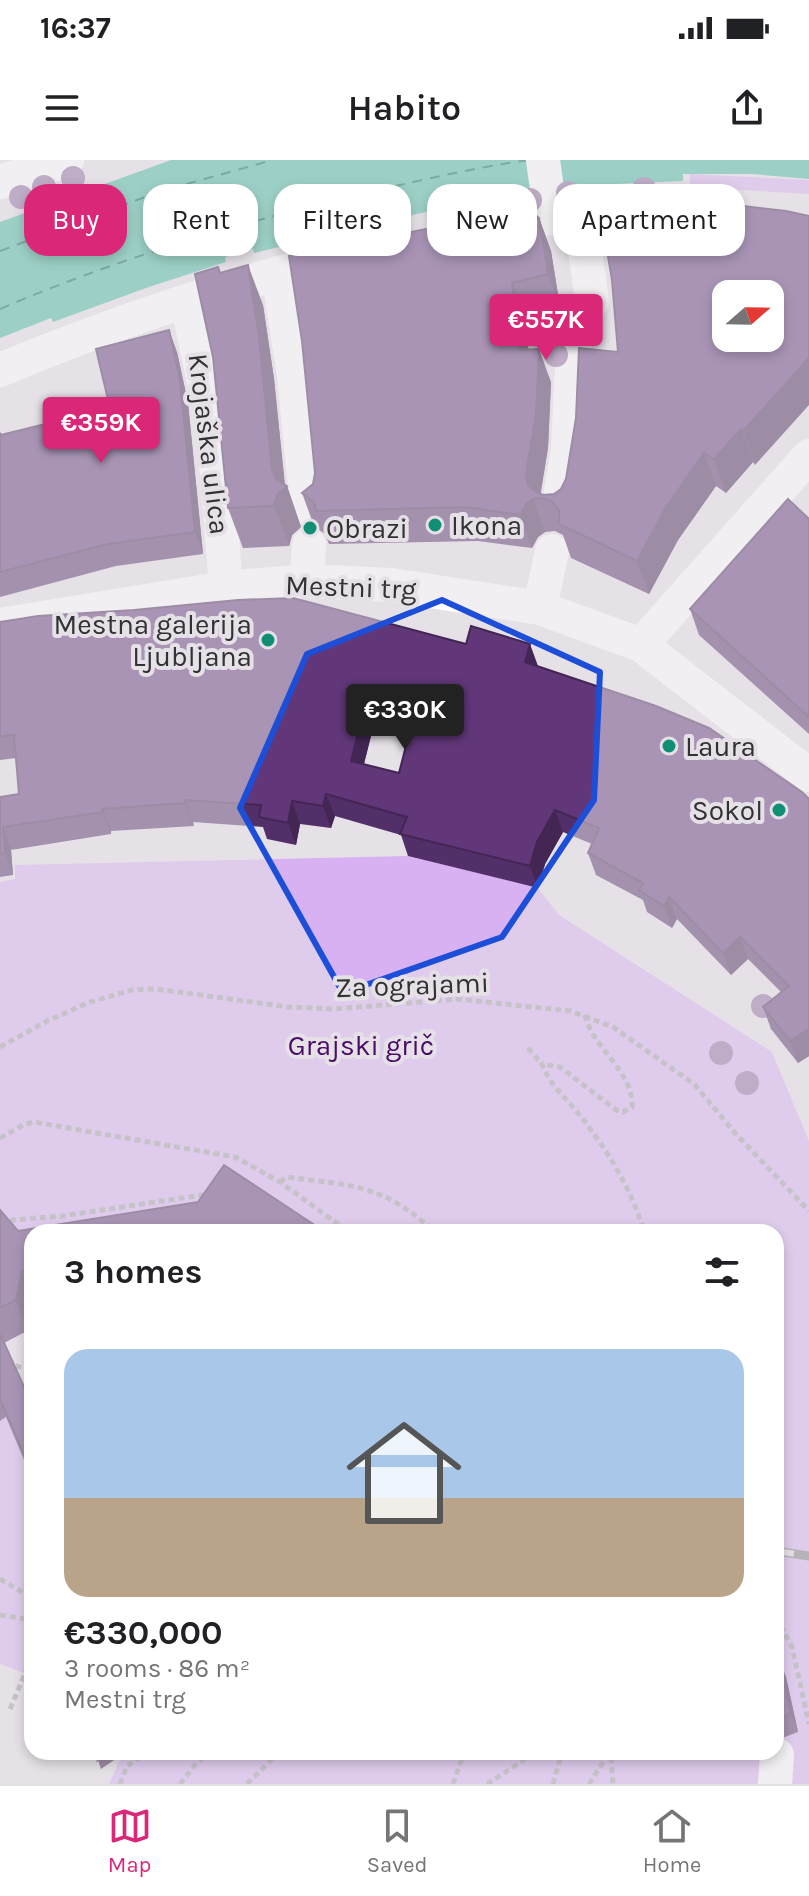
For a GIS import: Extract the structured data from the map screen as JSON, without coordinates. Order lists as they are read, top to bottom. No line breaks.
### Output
{"streets":{"street":["Krojaška ulica","Mestni trg"],"path":["Za ograjami"]},"crossings":[["Krojaška ulica","Mestni trg"]],"parks":["Grajski grič"],"places":["Ikona","Obrazi","Mestna galerija Ljubljana","Laura","Sokol"],"north":"right","page":{"status":"16:37","header":"Habito","chip":["Buy","Rent","Filters","New","Apartment"],"price":["€557K","€359K","€330K"],"heading":"3 homes","list":[{"name":"€330,000","note":"3 rooms · 86 m² · Mestni trg"}],"tabs":["Map","Saved","Home"]}}
